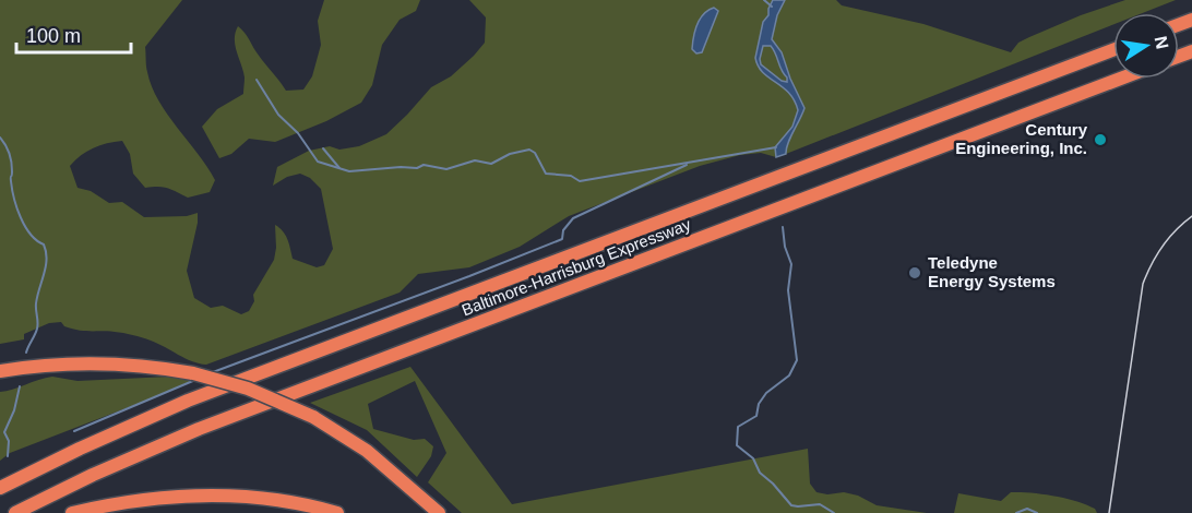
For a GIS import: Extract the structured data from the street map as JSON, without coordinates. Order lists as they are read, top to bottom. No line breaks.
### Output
{"streets":{"highway":["Baltimore-Harrisburg Expressway"]},"places":["Century Engineering, Inc.","Teledyne Energy Systems"],"scale_bar":"100 m","north":"right"}
